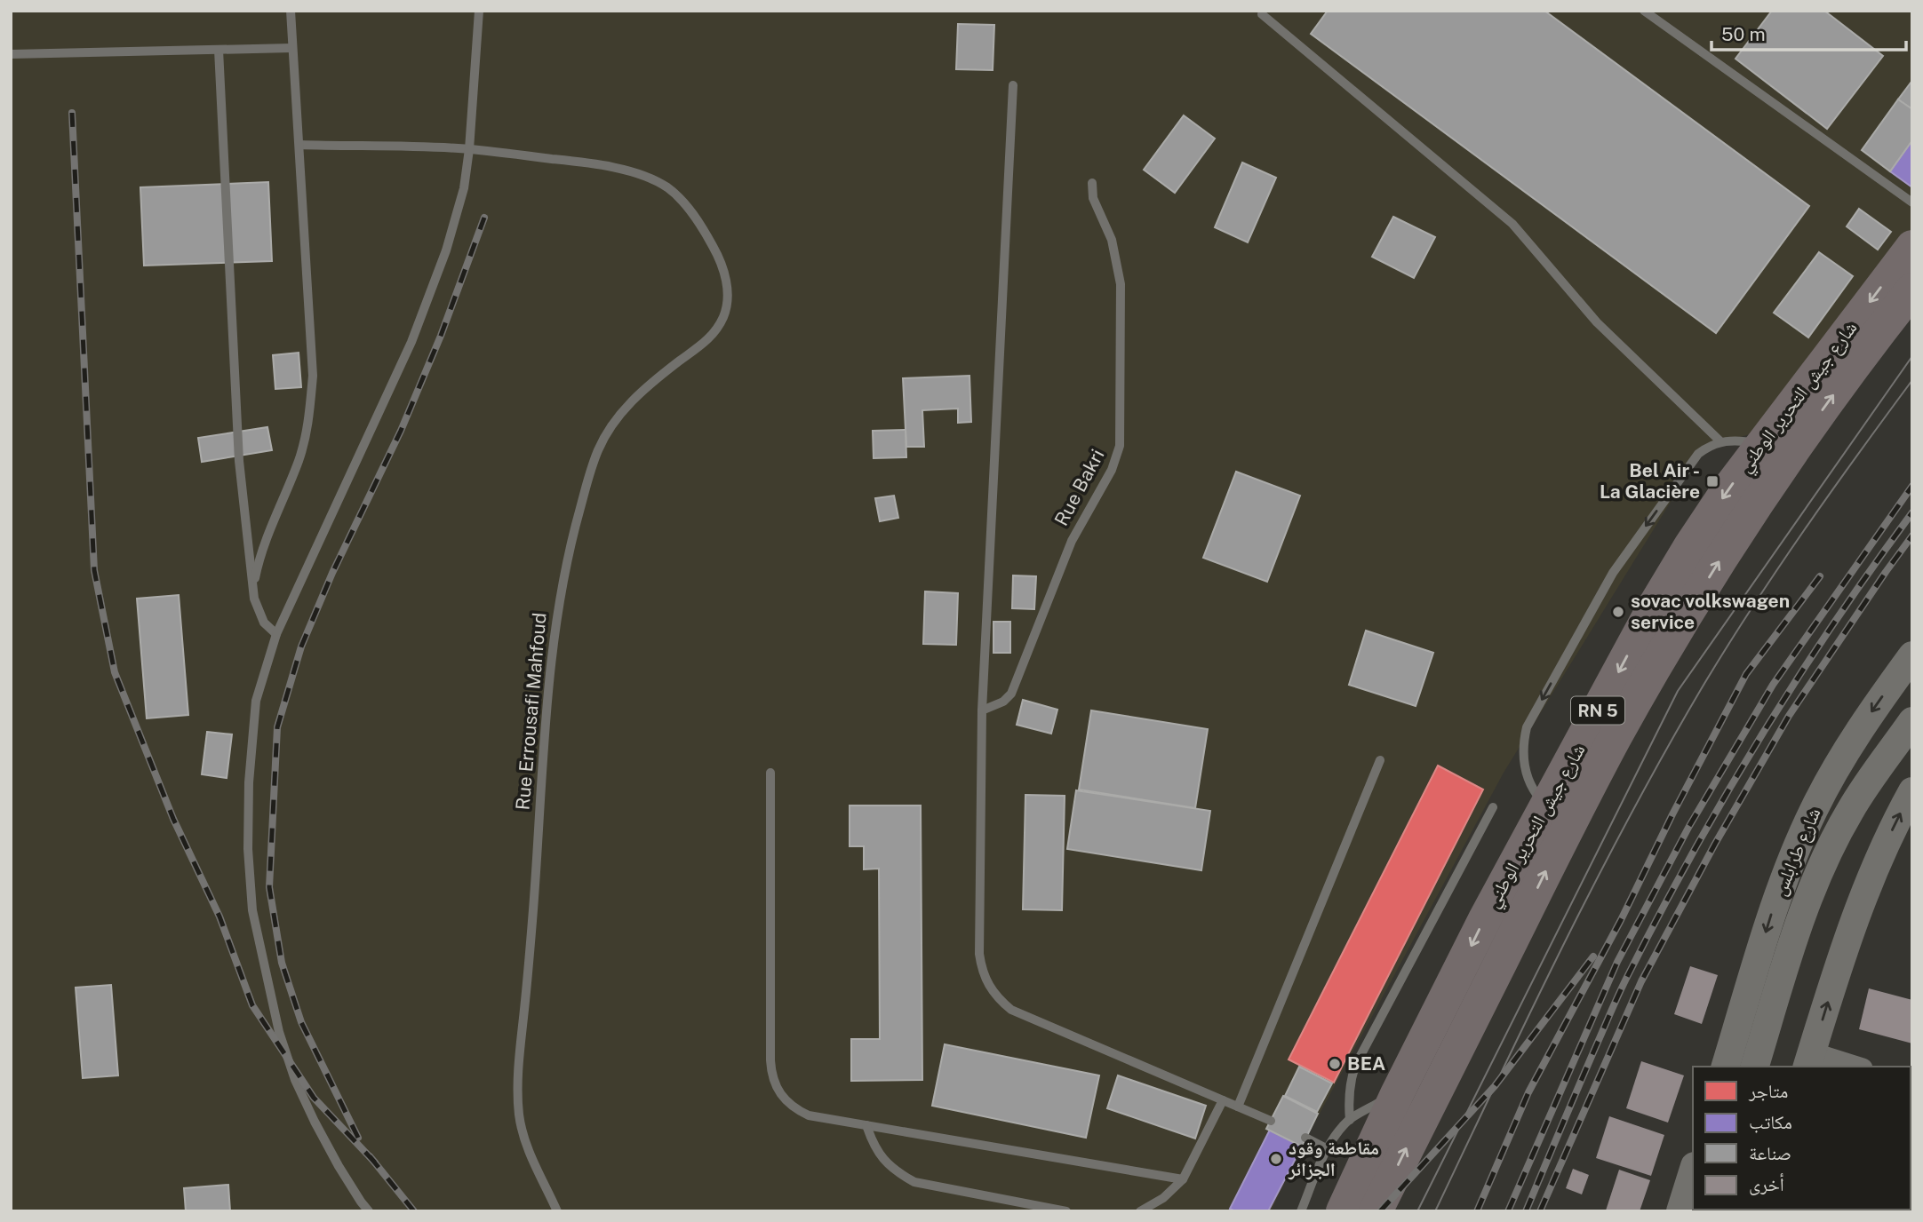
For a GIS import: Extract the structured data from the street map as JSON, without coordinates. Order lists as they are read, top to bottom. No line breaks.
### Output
{"streets":{"highway":["شارع جيش التحرير الوطني","RN 5"],"main road":["شارع طرابلس"],"lane":["Rue Bakri","Rue Errousafi Mahfoud"]},"places":{"transit":["Bel Air - La Glacière"],"other":["sovac volkswagen service","BEA","مقاطعة وقود الجزائر"]},"legend":["متاجر","مكاتب","صناعة","أخرى"],"scale_bar":"50 m"}
